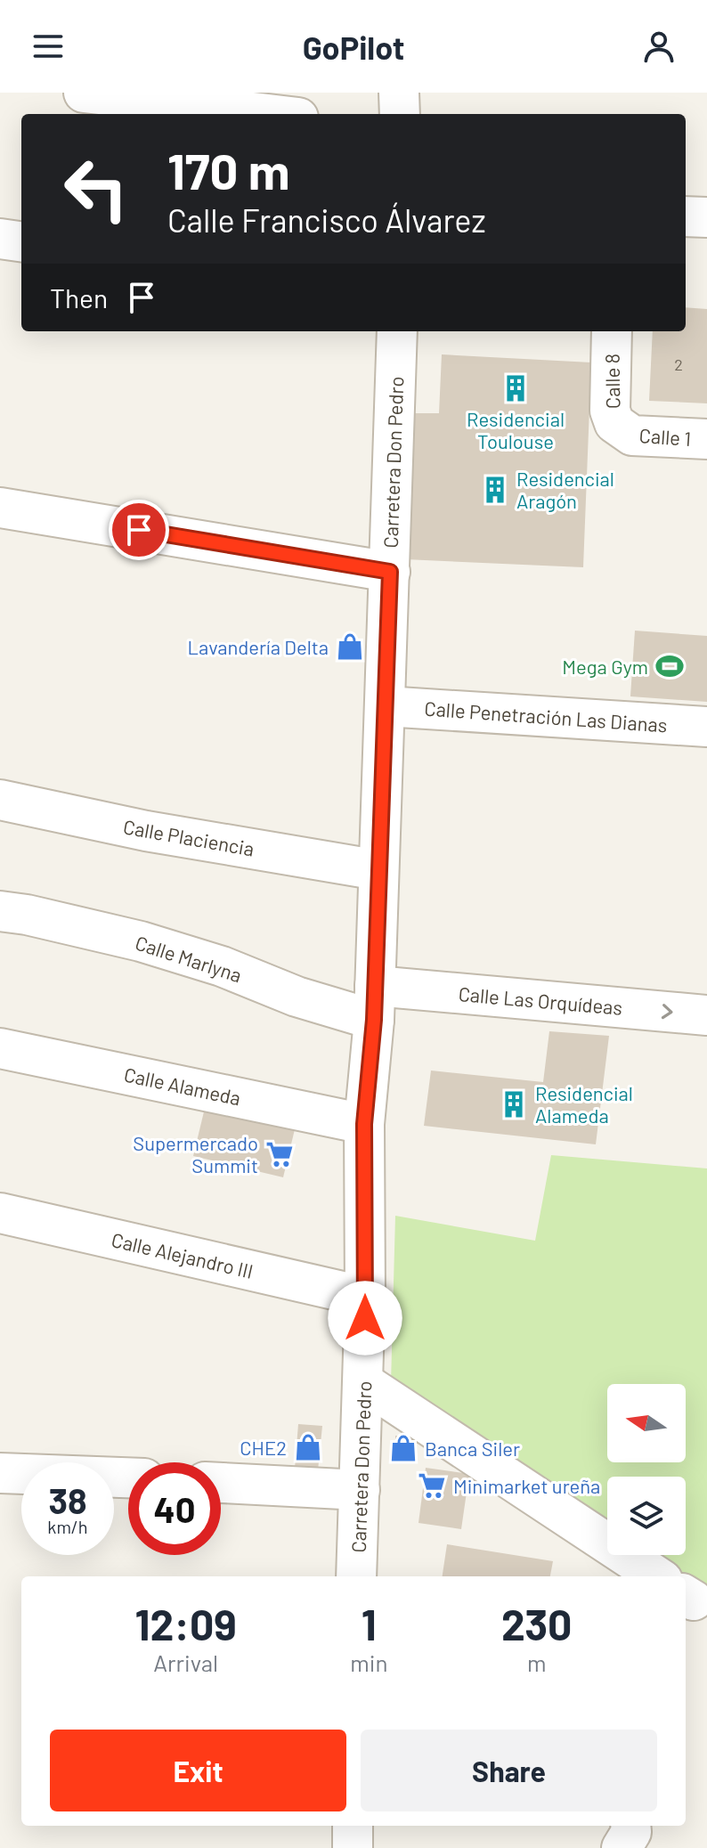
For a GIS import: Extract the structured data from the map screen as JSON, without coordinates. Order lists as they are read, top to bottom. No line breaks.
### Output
{"streets":{"street":["Calle 8","Calle 1","Carretera Don Pedro","Calle Penetración Las Dianas","Calle Placiencia","Calle Marlyna","Calle Las Orquídeas","Calle Alameda","Calle Alejandro III"]},"crossings":[["Calle 8","Calle 1"],["Carretera Don Pedro","Calle Penetración Las Dianas"],["Carretera Don Pedro","Calle Placiencia"],["Carretera Don Pedro","Calle Marlyna"],["Carretera Don Pedro","Calle Las Orquídeas"],["Carretera Don Pedro","Calle Alameda"],["Carretera Don Pedro","Calle Alejandro III"],["Calle Marlyna","Calle Las Orquídeas"]],"one_way":["Calle Las Orquídeas"],"places":{"building":["Residencial Toulouse","Residencial Aragón","Residencial Alameda"],"shop":["Lavandería Delta","CHE2","Banca Siler"],"sports":["Mega Gym"],"supermarket":["Supermercado Summit","Minimarket ureña"]},"house_numbers":["2"],"north":"left","page":{"header":"GoPilot","turn":["170 m","Calle Francisco Álvarez"],"then":"Then","speed":"38 km/h","limit":"40","eta":["12:09","Arrival","1","min","230","m"],"buttons":["Exit","Share"]}}
